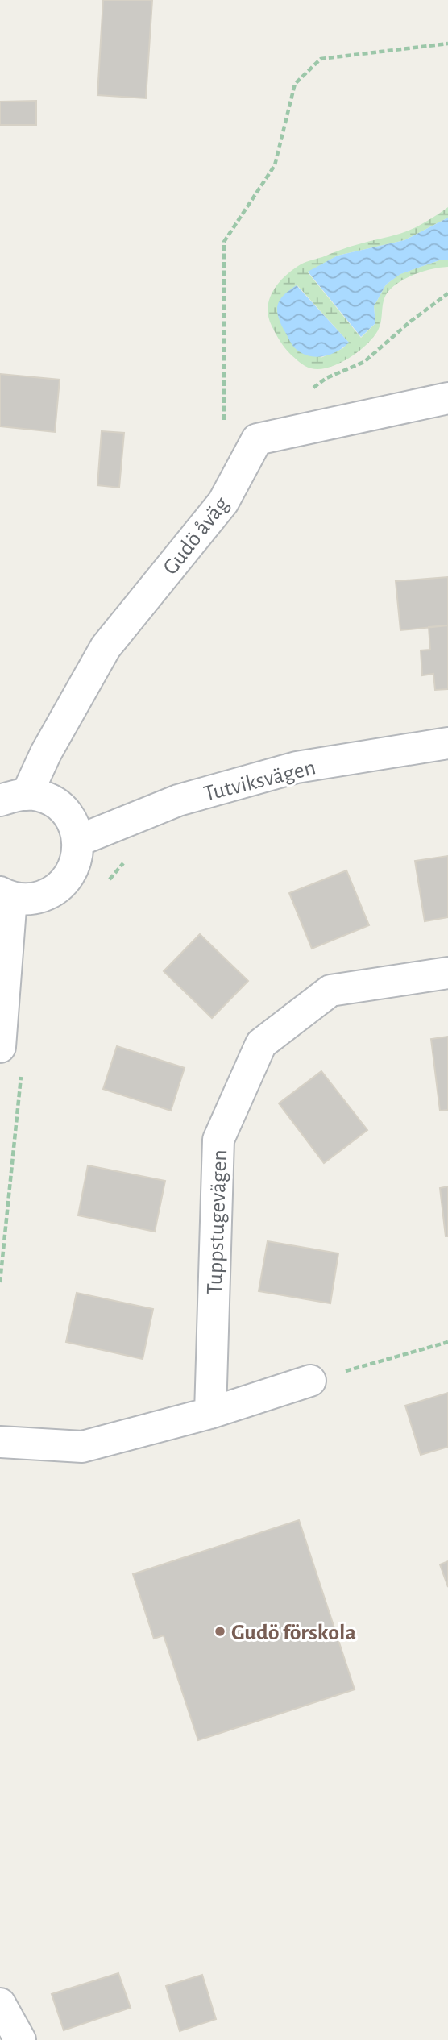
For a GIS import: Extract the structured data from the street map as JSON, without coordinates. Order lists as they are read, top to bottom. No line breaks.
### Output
{"streets":{"street":["Gudö åväg","Tutviksvägen","Tuppstugevägen"]},"places":["Gudö förskola"]}
